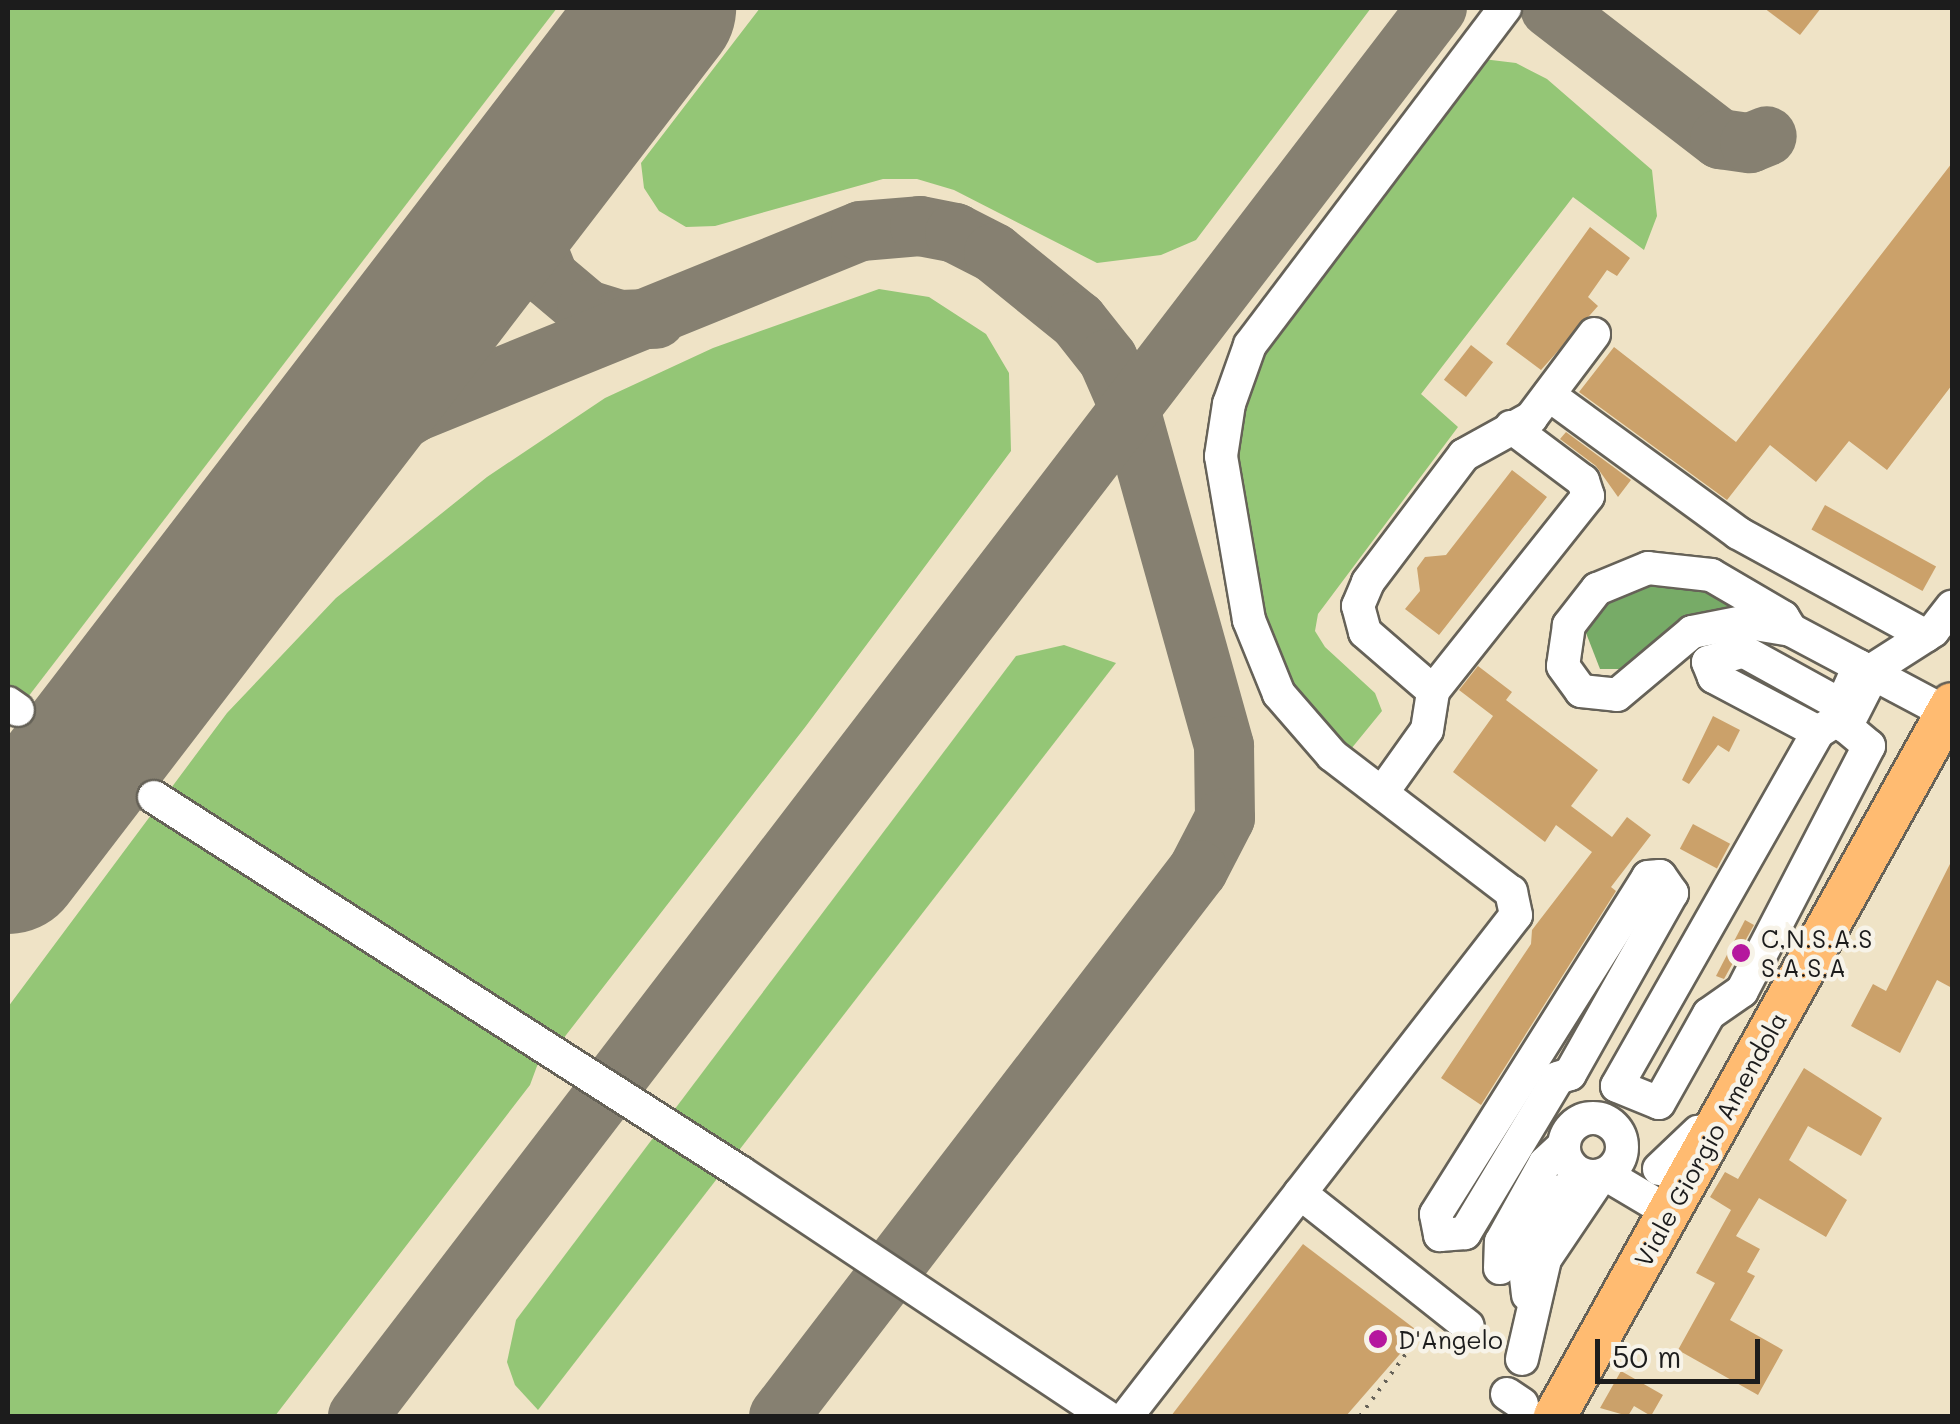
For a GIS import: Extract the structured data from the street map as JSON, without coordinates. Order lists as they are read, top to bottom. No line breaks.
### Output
{"streets":{"main road":["Viale Giorgio Amendola"]},"places":["C.N.S.A.S S.A.S.A","D'Angelo"],"scale_bar":"50 m"}
